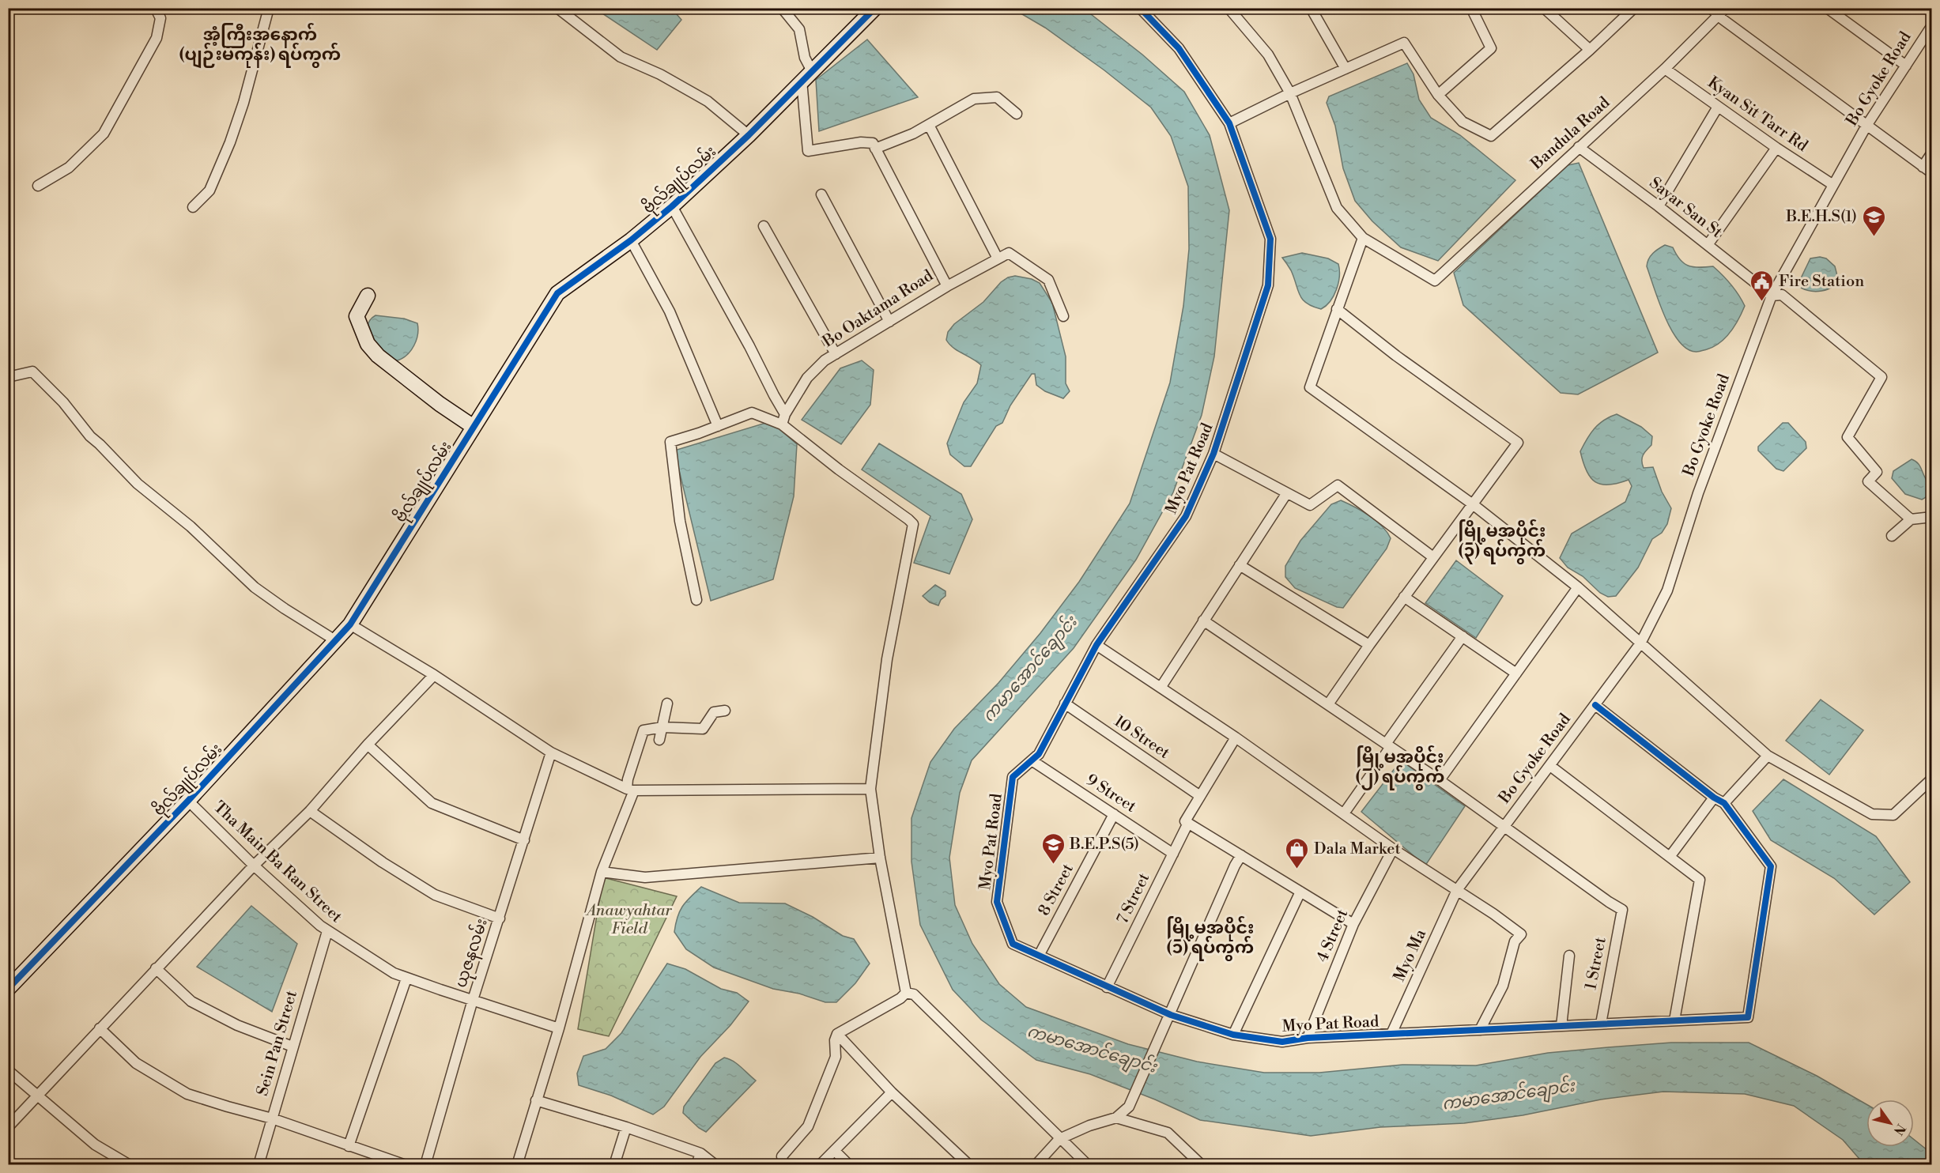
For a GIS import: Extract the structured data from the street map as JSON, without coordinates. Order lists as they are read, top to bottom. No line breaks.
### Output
{"streets":{"street":["Bo Gyoke Road","Kyan Sit Tarr Rd","Bandula Road","ဗိုလ်ချုပ်လမ်း","Sayar San St","Bo Oaktama Road","Myo Pat Road","10 Street","9 Street","Tha Main Ba Ran Street","8 Street","7 Street","4 Street","ယုဇနလမ်း","Myo Ma","1 Street","Sein Pan Street"]},"crossings":[["Bo Gyoke Road","Kyan Sit Tarr Rd"],["Bo Gyoke Road","Sayar San St"],["Bo Gyoke Road","Myo Ma"],["Bo Gyoke Road","1 Street"],["Kyan Sit Tarr Rd","Bandula Road"],["Bandula Road","Sayar San St"],["ဗိုလ်ချုပ်လမ်း","Tha Main Ba Ran Street"],["Myo Pat Road","10 Street"],["Myo Pat Road","9 Street"],["Myo Pat Road","8 Street"],["Myo Pat Road","7 Street"],["Myo Pat Road","4 Street"],["Myo Pat Road","Myo Ma"],["Myo Pat Road","1 Street"],["10 Street","7 Street"],["9 Street","8 Street"],["9 Street","7 Street"],["Tha Main Ba Ran Street","ယုဇနလမ်း"],["Tha Main Ba Ran Street","Sein Pan Street"]],"districts":["အံ့ကြီးအနောက် (ပျဉ်းမကုန်း) ရပ်ကွက်","မြို့မအပိုင်း (၃) ရပ်ကွက်","မြို့မအပိုင်း (၂) ရပ်ကွက်","မြို့မအပိုင်း (၁) ရပ်ကွက်"],"water":["ကမာအောင်ချောင်း"],"parks":["Anawyahtar Field"],"places":{"school or university":["B.E.H.S(1)","B.E.P.S(5)"],"public building":["Fire Station"],"shop":["Dala Market"]},"north":"bottom right"}
